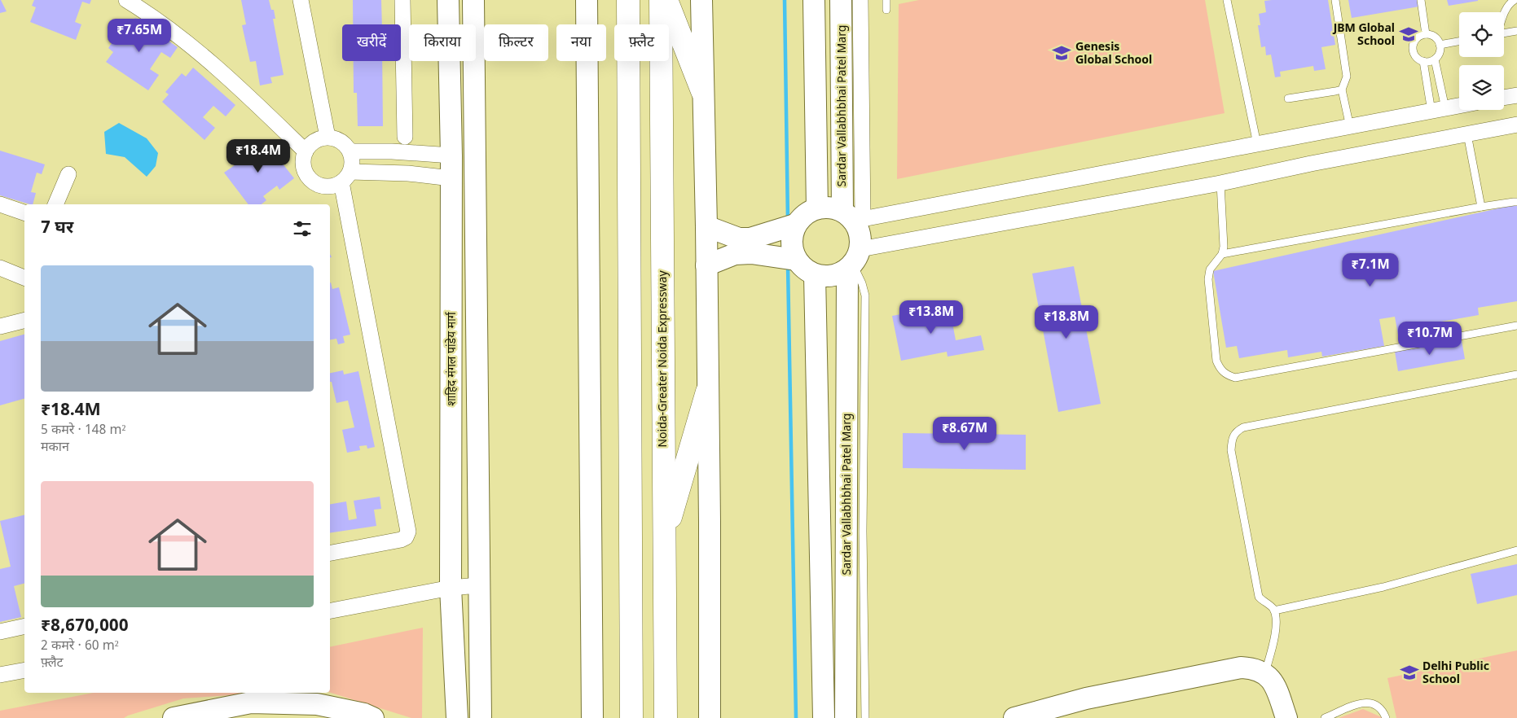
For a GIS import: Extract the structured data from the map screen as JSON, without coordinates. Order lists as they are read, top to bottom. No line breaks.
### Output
{"streets":{"highway":["Noida-Greater Noida Expressway"],"street":["Sardar Vallabhbhai Patel Marg","शाहिद मंगल पांडेय मार्ग"]},"places":{"school or university":["JBM Global School","Genesis Global School","Delhi Public School"]},"page":{"price":["₹7.65M","₹18.4M","₹7.1M","₹13.8M","₹18.8M","₹10.7M","₹8.67M"],"chip":["खरीदें","किराया","फ़िल्टर","नया","फ़्लैट"],"heading":"7 घर","list":[{"name":"₹18.4M","note":"5 कमरे · 148 m² · मकान"},{"name":"₹8,670,000","note":"2 कमरे · 60 m² · फ़्लैट"}]}}
